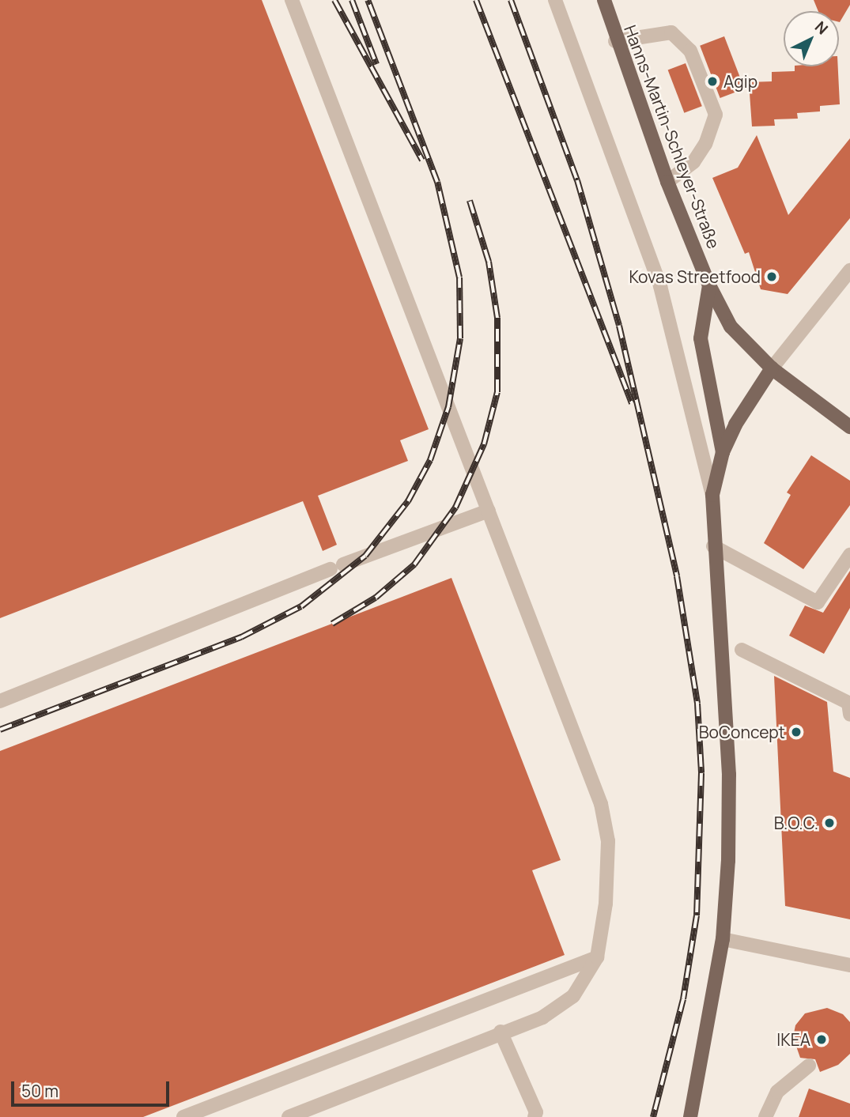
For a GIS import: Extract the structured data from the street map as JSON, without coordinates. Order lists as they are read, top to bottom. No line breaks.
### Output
{"streets":{"main road":["Hanns-Martin-Schleyer-Straße"]},"places":["Agip","Kovas Streetfood","BoConcept","B.O.C.","IKEA"],"scale_bar":"50 m","north":"top right"}
